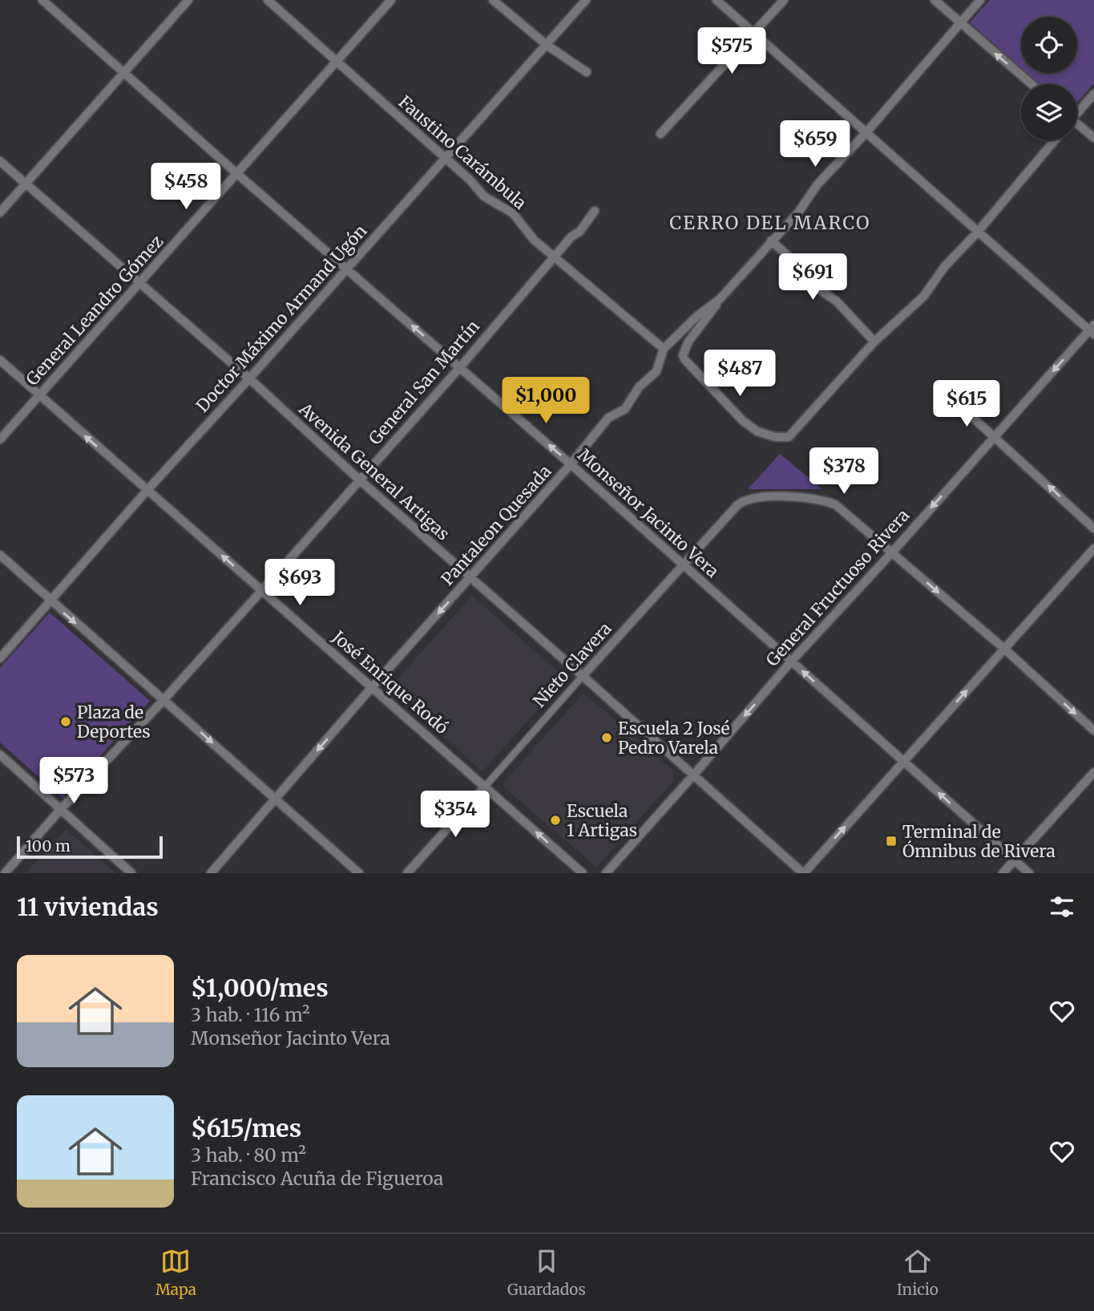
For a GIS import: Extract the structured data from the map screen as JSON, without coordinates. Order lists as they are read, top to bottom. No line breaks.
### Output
{"streets":{"street":["Faustino Carámbula","General Leandro Gómez","Doctor Máximo Armand Ugón","General San Martín","Avenida General Artigas","Monseñor Jacinto Vera","Pantaleon Quesada","General Fructuoso Rivera","Nieto Clavera","José Enrique Rodó"]},"crossings":[["Faustino Carámbula","General Leandro Gómez"],["Faustino Carámbula","Doctor Máximo Armand Ugón"],["Faustino Carámbula","General San Martín"],["Faustino Carámbula","Pantaleon Quesada"],["General Leandro Gómez","Avenida General Artigas"],["General Leandro Gómez","Monseñor Jacinto Vera"],["General Leandro Gómez","José Enrique Rodó"],["Doctor Máximo Armand Ugón","Avenida General Artigas"],["Doctor Máximo Armand Ugón","Monseñor Jacinto Vera"],["Doctor Máximo Armand Ugón","José Enrique Rodó"],["General San Martín","Avenida General Artigas"],["General San Martín","Monseñor Jacinto Vera"],["General San Martín","José Enrique Rodó"],["Avenida General Artigas","Pantaleon Quesada"],["Avenida General Artigas","General Fructuoso Rivera"],["Avenida General Artigas","Nieto Clavera"],["Monseñor Jacinto Vera","Pantaleon Quesada"],["Monseñor Jacinto Vera","General Fructuoso Rivera"],["Monseñor Jacinto Vera","Nieto Clavera"],["Pantaleon Quesada","José Enrique Rodó"],["General Fructuoso Rivera","Nieto Clavera"],["Nieto Clavera","José Enrique Rodó"]],"one_way":["Monseñor Jacinto Vera","General Fructuoso Rivera","José Enrique Rodó"],"districts":["CERRO DEL MARCO"],"places":{"other":["Plaza de Deportes","Escuela 2 José Pedro Varela","Escuela 1 Artigas"],"transit":["Terminal de Ómnibus de Rivera"]},"scale_bar":"100 m","page":{"price":["$575","$659","$458","$691","$487","$1,000","$615","$378","$693","$573","$354"],"scale":"100 m","heading":"11 viviendas","list":[{"name":"$1,000/mes","note":"3 hab. · 116 m² · Monseñor Jacinto Vera"},{"name":"$615/mes","note":"3 hab. · 80 m² · Francisco Acuña de Figueroa"}],"tabs":["Mapa","Guardados","Inicio"]}}
